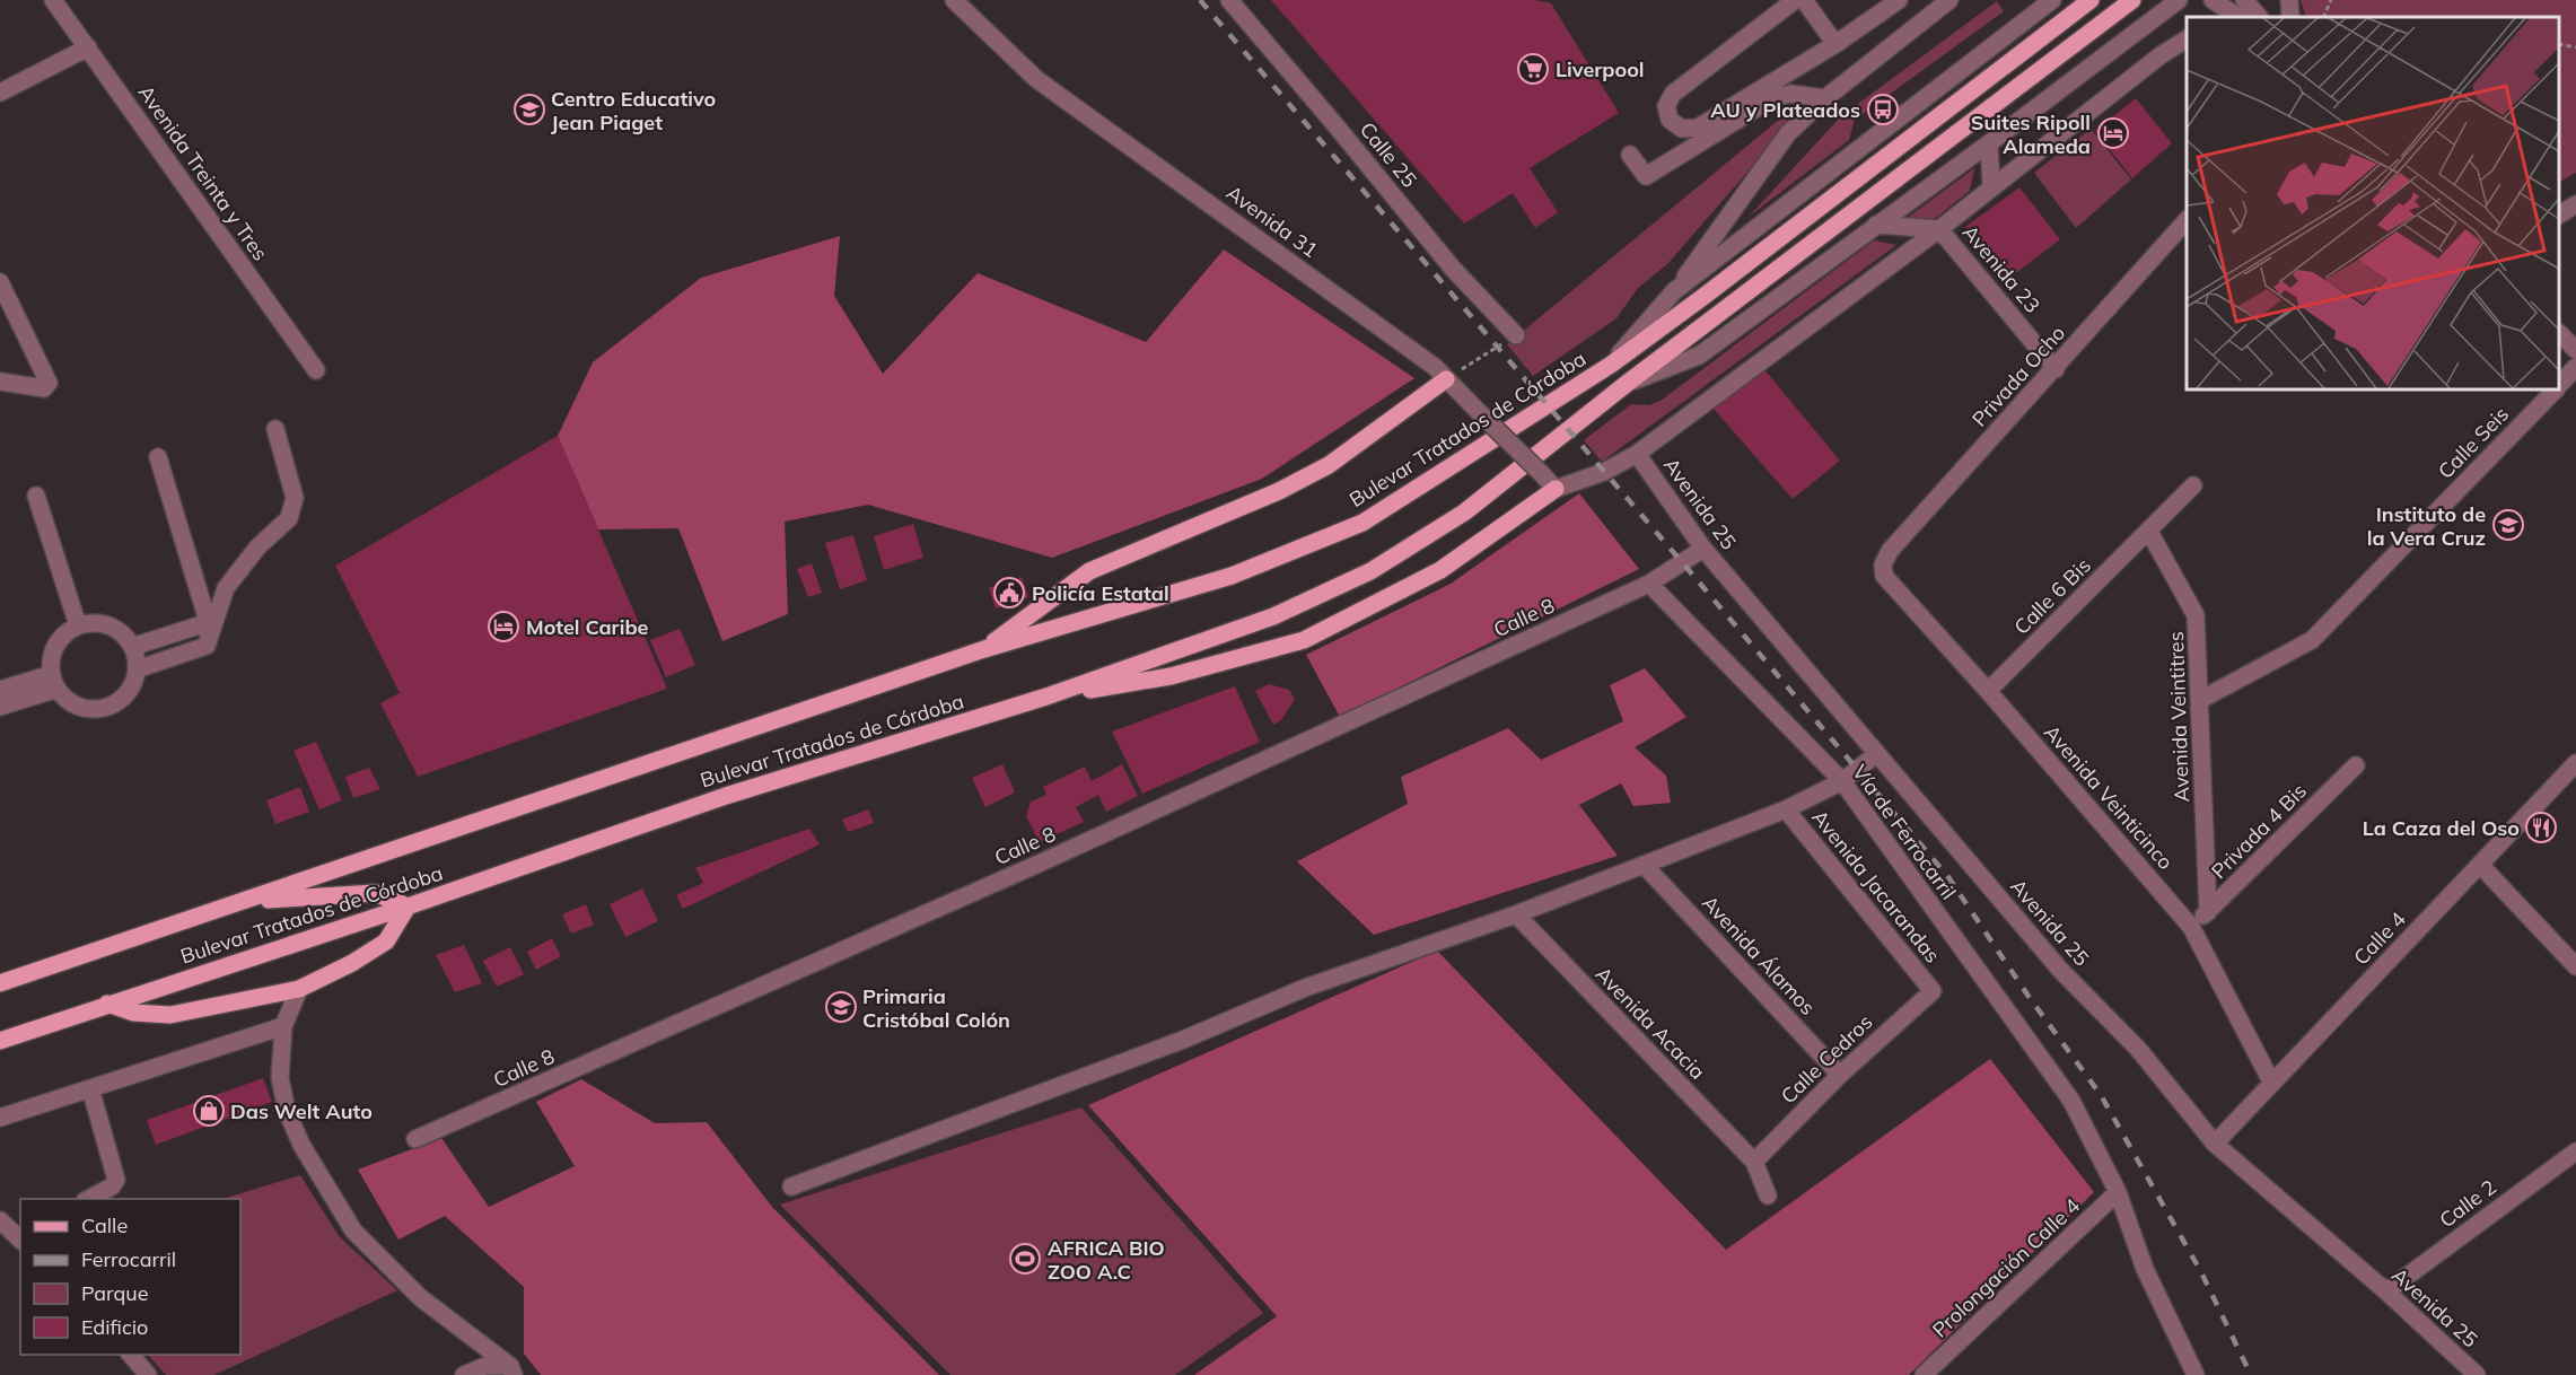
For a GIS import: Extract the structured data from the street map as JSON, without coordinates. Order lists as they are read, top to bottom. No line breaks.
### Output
{"streets":{"main road":["Bulevar Tratados de Córdoba"],"street":["Calle 25","Avenida Treinta y Tres","Avenida 31","Avenida 23","Privada Ocho","Calle Seis","Avenida 25","Calle 6 Bis","Calle 8","Avenida Veintitres","Avenida Veinticinco","Privada 4 Bis","Vía de Ferrocarril","Avenida Jacarandas","Calle 4","Avenida Álamos","Avenida Acacia","Calle Cedros","Calle 2","Prolongación Calle 4"]},"crossings":[["Avenida 23","Privada Ocho"],["Privada Ocho","Avenida Veinticinco"],["Calle Seis","Avenida Veintitres"],["Avenida 25","Calle 4"],["Avenida 25","Calle 2"],["Calle 6 Bis","Avenida Veintitres"],["Calle 6 Bis","Avenida Veinticinco"],["Calle 8","Vía de Ferrocarril"],["Avenida Veintitres","Privada 4 Bis"],["Avenida Veinticinco","Privada 4 Bis"],["Avenida Veinticinco","Calle 4"],["Vía de Ferrocarril","Prolongación Calle 4"],["Avenida Jacarandas","Calle Cedros"],["Avenida Álamos","Calle Cedros"],["Avenida Acacia","Calle Cedros"]],"places":{"supermarket":["Liverpool"],"school or university":["Centro Educativo Jean Piaget","Instituto de la Vera Cruz","Primaria Cristóbal Colón"],"bus stop":["AU y Plateados"],"hotel":["Suites Ripoll Alameda","Motel Caribe"],"public building":["Policía Estatal"],"restaurant":["La Caza del Oso"],"shop":["Das Welt Auto"],"sports":["AFRICA BIO ZOO A.C"]},"legend":["Calle","Ferrocarril","Parque","Edificio"]}
